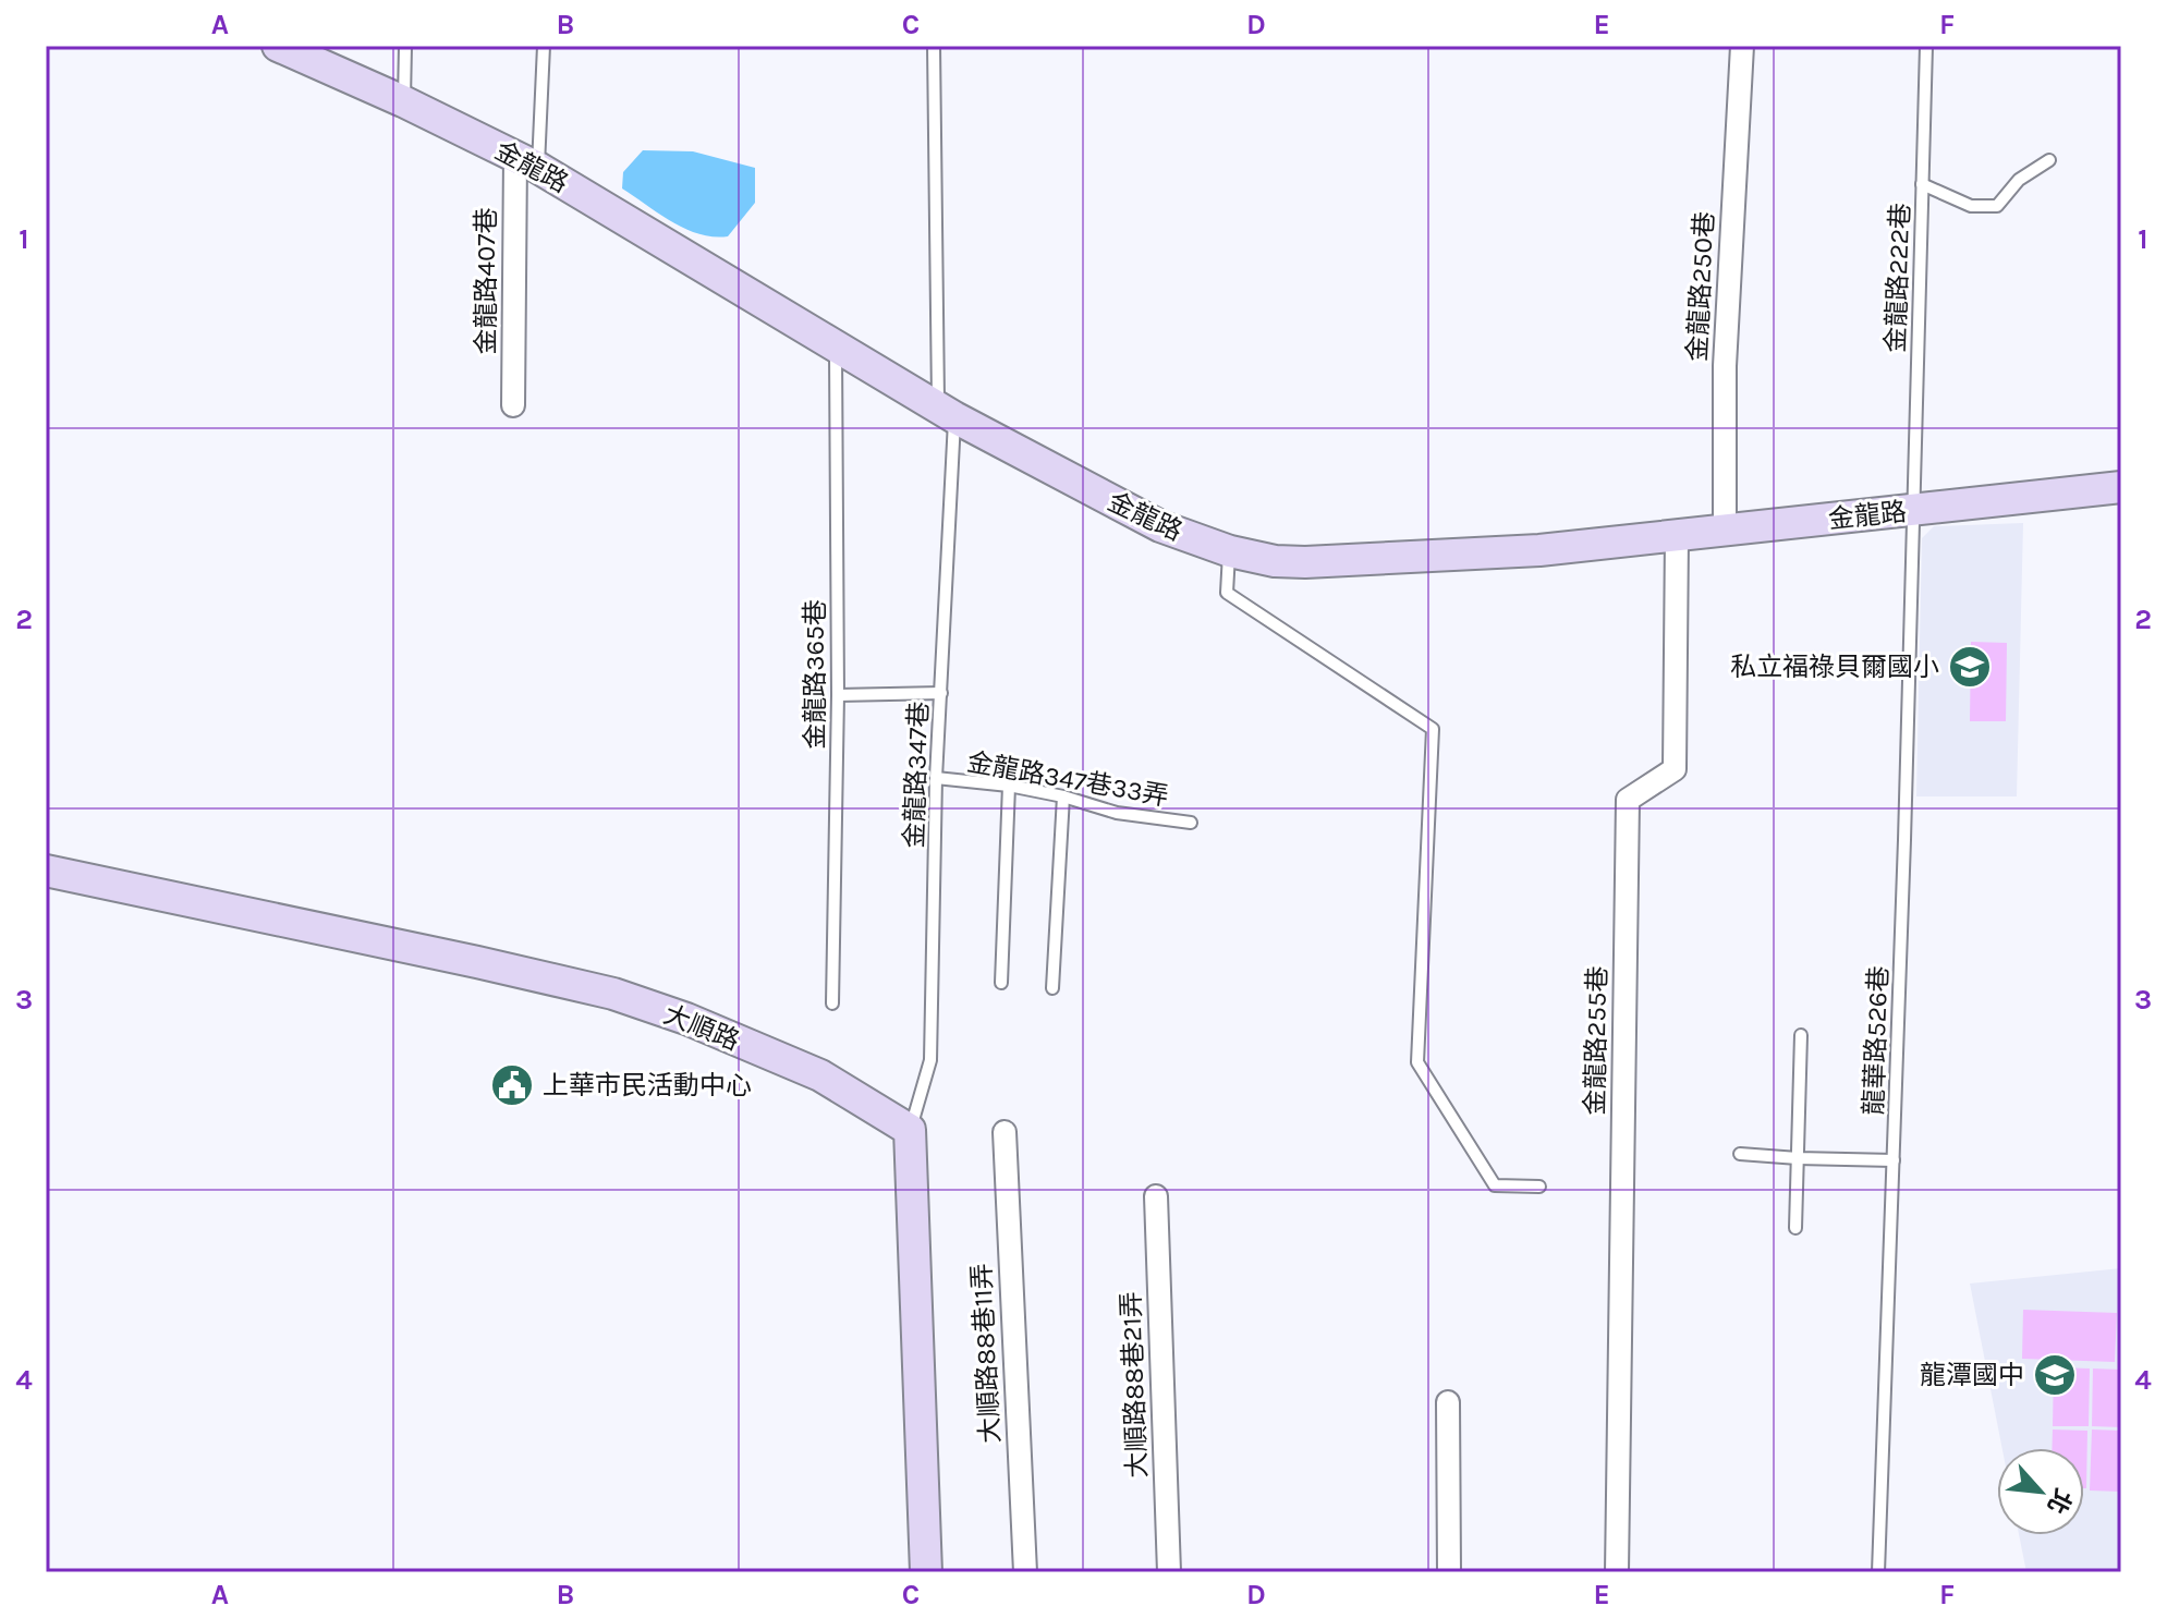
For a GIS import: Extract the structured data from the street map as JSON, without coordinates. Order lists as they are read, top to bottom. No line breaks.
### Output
{"streets":{"street":["金龍路","金龍路407巷","金龍路250巷","大順路","金龍路255巷","大順路88巷11弄","大順路88巷21弄"],"lane":["金龍路222巷","金龍路365巷","金龍路347巷","金龍路347巷33弄","龍華路526巷"]},"crossings":[["金龍路","金龍路222巷"],["金龍路","金龍路407巷"],["金龍路","金龍路250巷"],["金龍路","金龍路365巷"],["金龍路","金龍路347巷"],["金龍路","金龍路255巷"],["金龍路","龍華路526巷"],["金龍路222巷","龍華路526巷"],["金龍路347巷","金龍路347巷33弄"],["金龍路347巷","大順路"]],"places":{"school or university":["私立福祿貝爾國小","龍潭國中"],"public building":["上華市民活動中心"]},"north":"bottom right","grid":{"columns":["A","B","C","D","E","F"],"rows":["1","2","3","4"]}}
